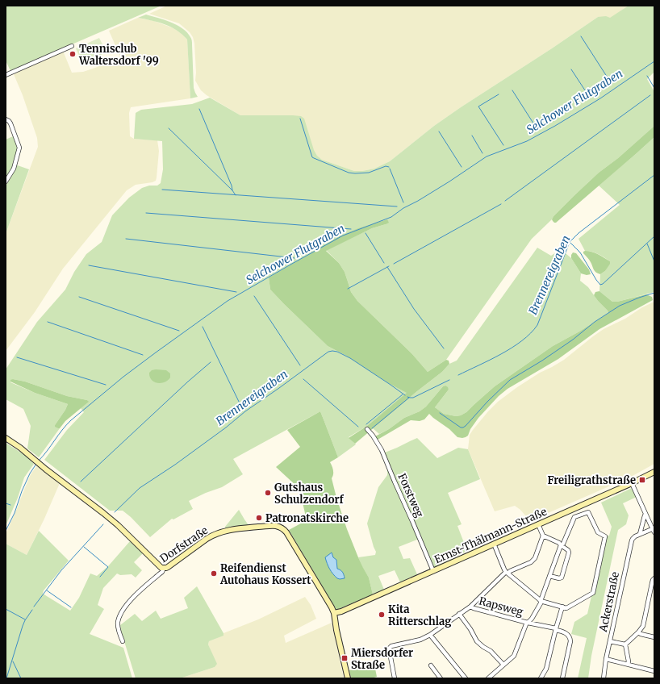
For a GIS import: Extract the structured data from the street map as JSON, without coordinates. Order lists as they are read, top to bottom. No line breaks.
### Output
{"streets":{"street":["Forstweg","Ernst-Thälmann-Straße","Dorfstraße","Ackerstraße","Rapsweg"]},"crossings":[["Forstweg","Ernst-Thälmann-Straße"],["Ernst-Thälmann-Straße","Dorfstraße"]],"water":["Selchower Flutgraben","Brennereigraben"],"places":{"other":["Tennisclub Waltersdorf '99","Gutshaus Schulzendorf","Patronatskirche","Reifendienst Autohaus Kossert","Kita Ritterschlag"],"transit":["Freiligrathstraße","Miersdorfer Straße"]}}
